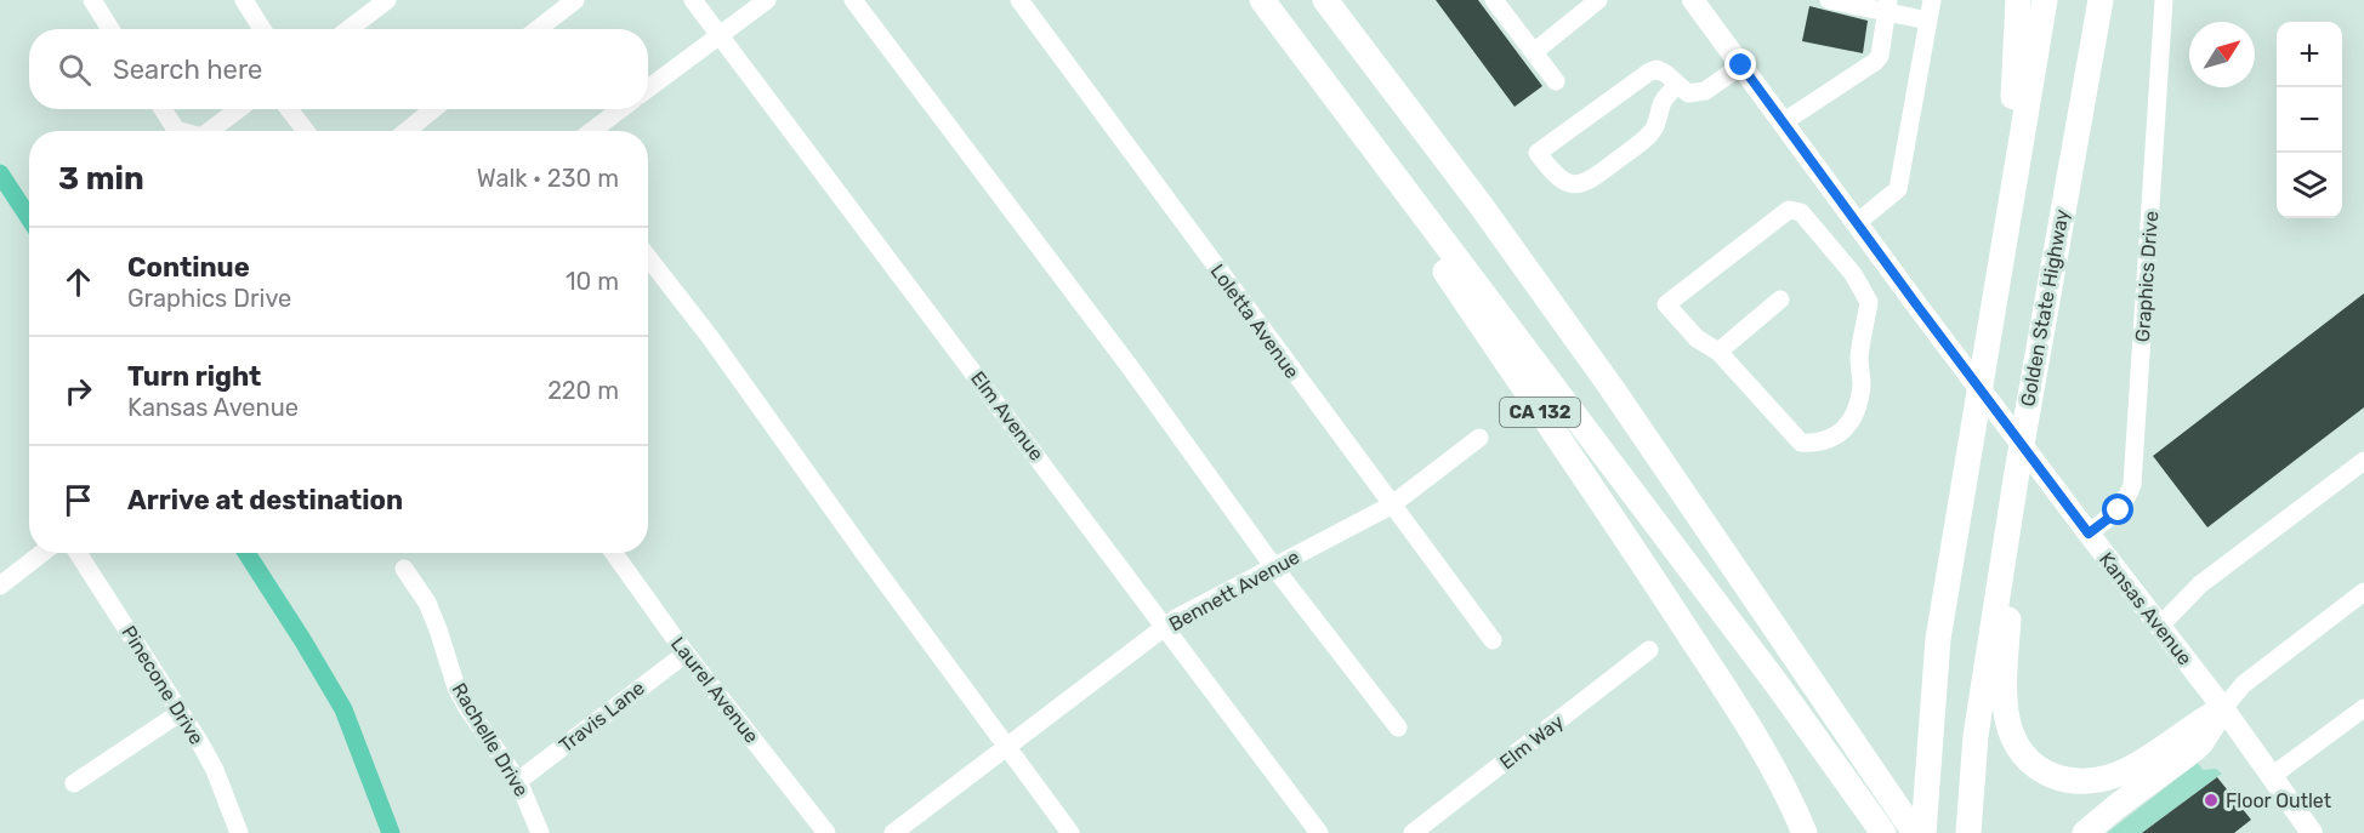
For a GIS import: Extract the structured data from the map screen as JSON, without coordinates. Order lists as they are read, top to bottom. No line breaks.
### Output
{"streets":{"highway":["Golden State Highway","CA 132"],"main road":["Kansas Avenue"],"street":["Graphics Drive","Loletta Avenue","Elm Avenue","Bennett Avenue","Pinecone Drive","Laurel Avenue","Travis Lane","Rachelle Drive","Elm Way"]},"crossings":[["Graphics Drive","Kansas Avenue"],["Loletta Avenue","Bennett Avenue"],["Elm Avenue","Bennett Avenue"],["Laurel Avenue","Travis Lane"],["Travis Lane","Rachelle Drive"]],"places":["Floor Outlet"],"north":"top right","page":{"map_buttons":["+","−"],"search":"Search here","heading":["3 min","Walk · 230 m"],"list":[["Continue","Graphics Drive","10 m"],["Turn right","Kansas Avenue","220 m"],"Arrive at destination"]}}
